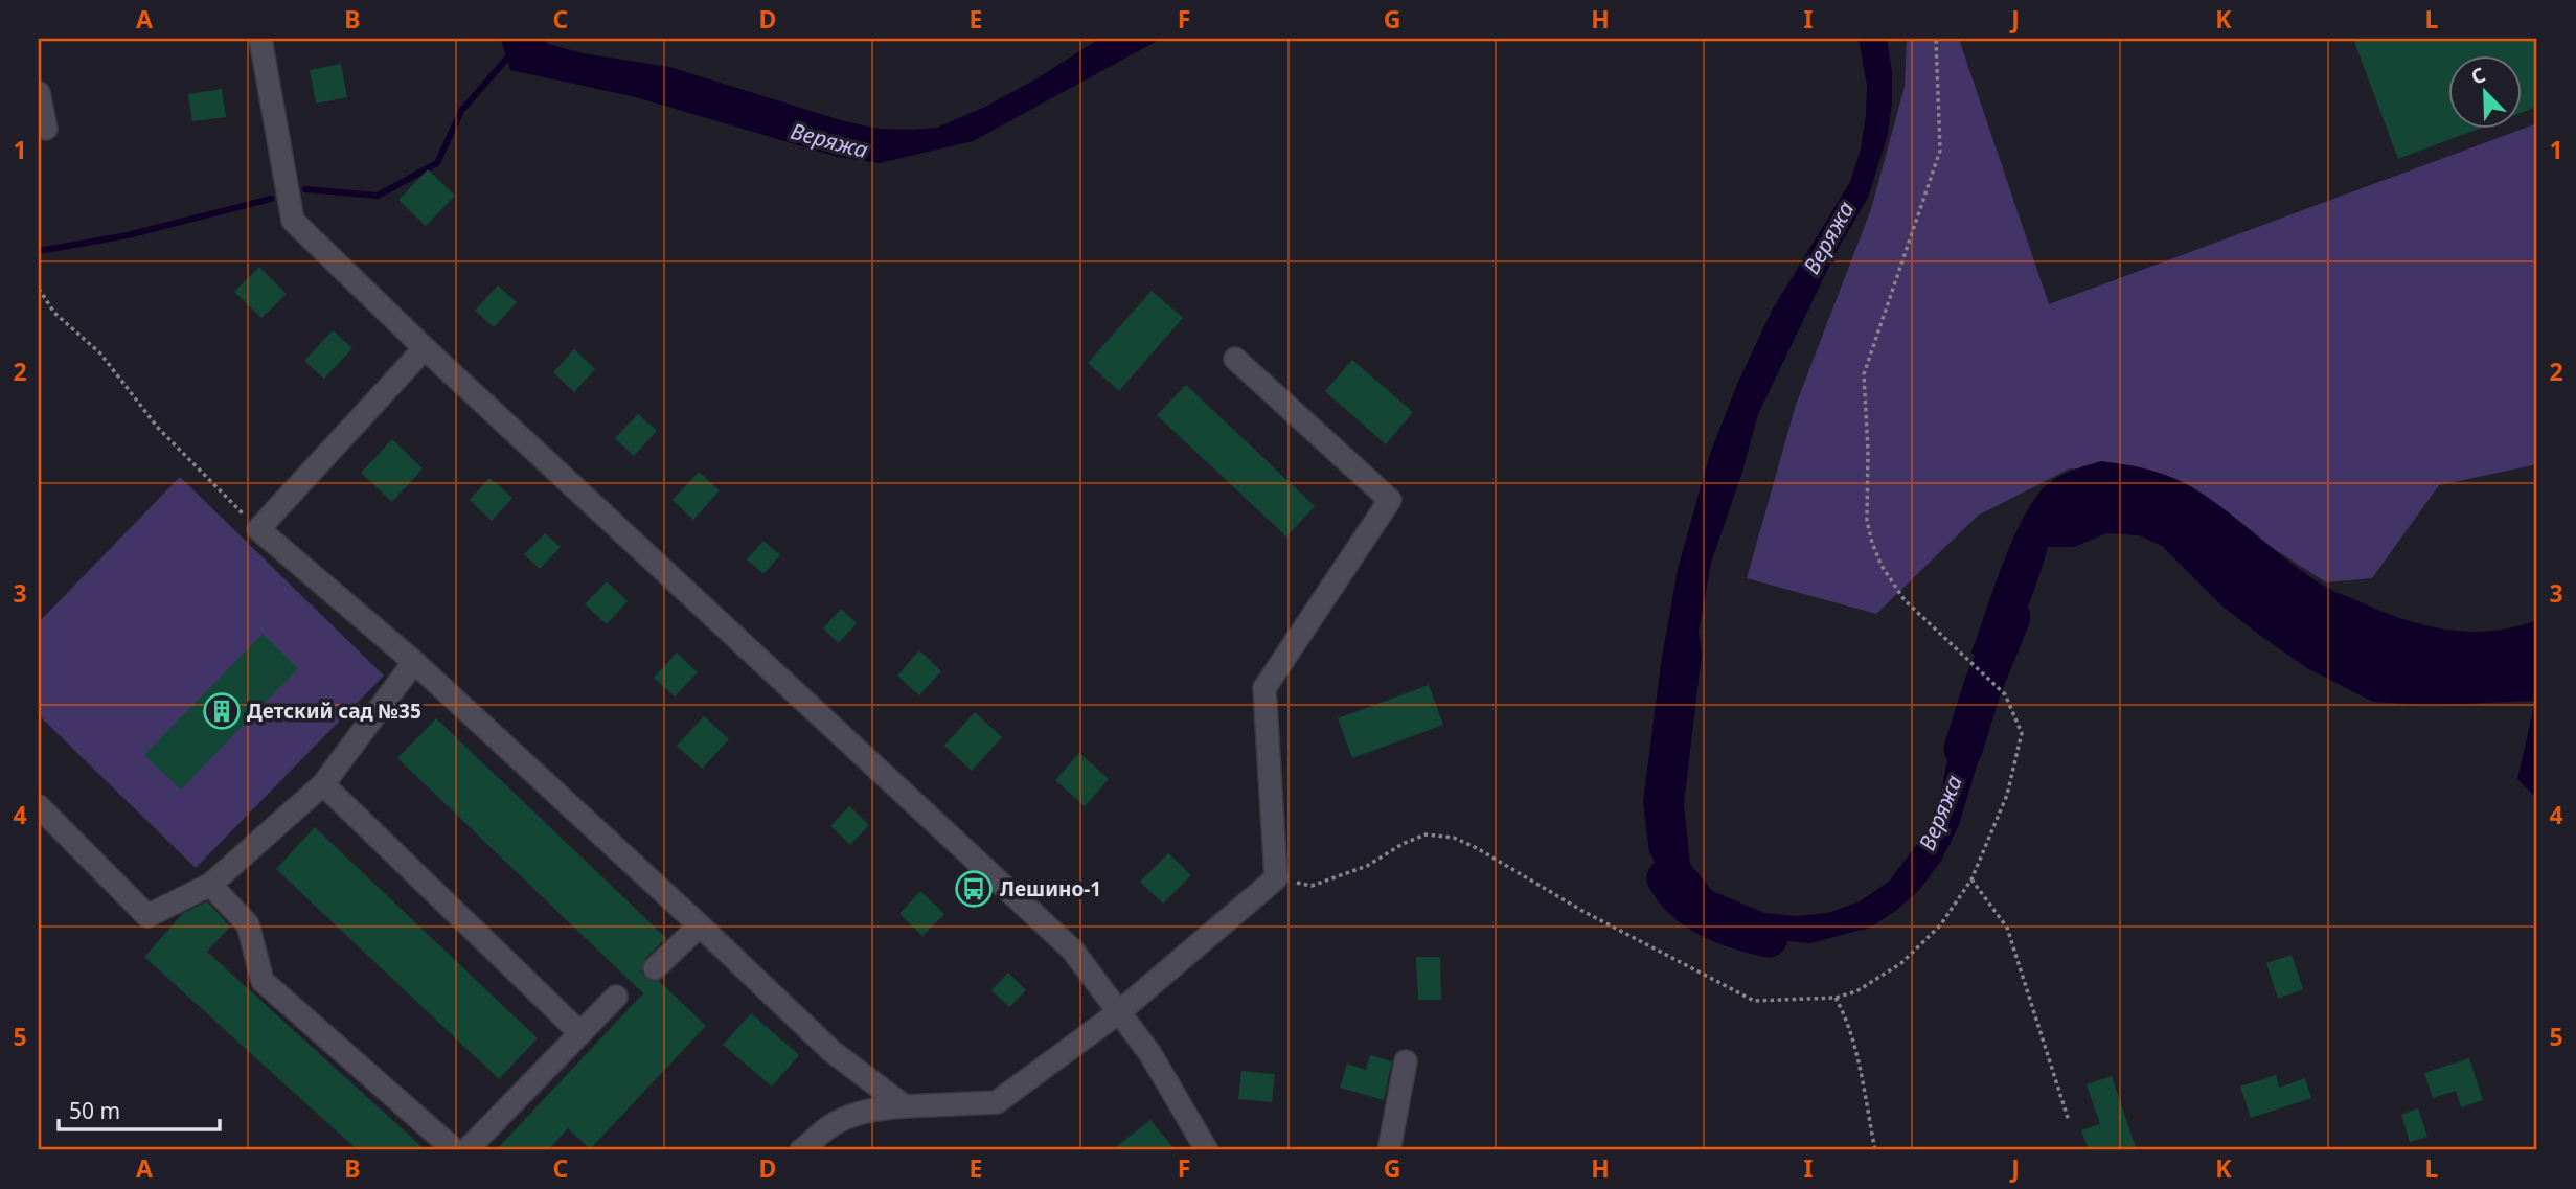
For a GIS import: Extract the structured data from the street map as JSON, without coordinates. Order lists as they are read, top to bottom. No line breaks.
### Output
{"water":["Веряжа"],"places":{"building":["Детский сад №35"],"bus stop":["Лешино-1"]},"scale_bar":"50 m","north":"top left","grid":{"columns":["A","B","C","D","E","F","G","H","I","J","K","L"],"rows":["1","2","3","4","5"]}}
